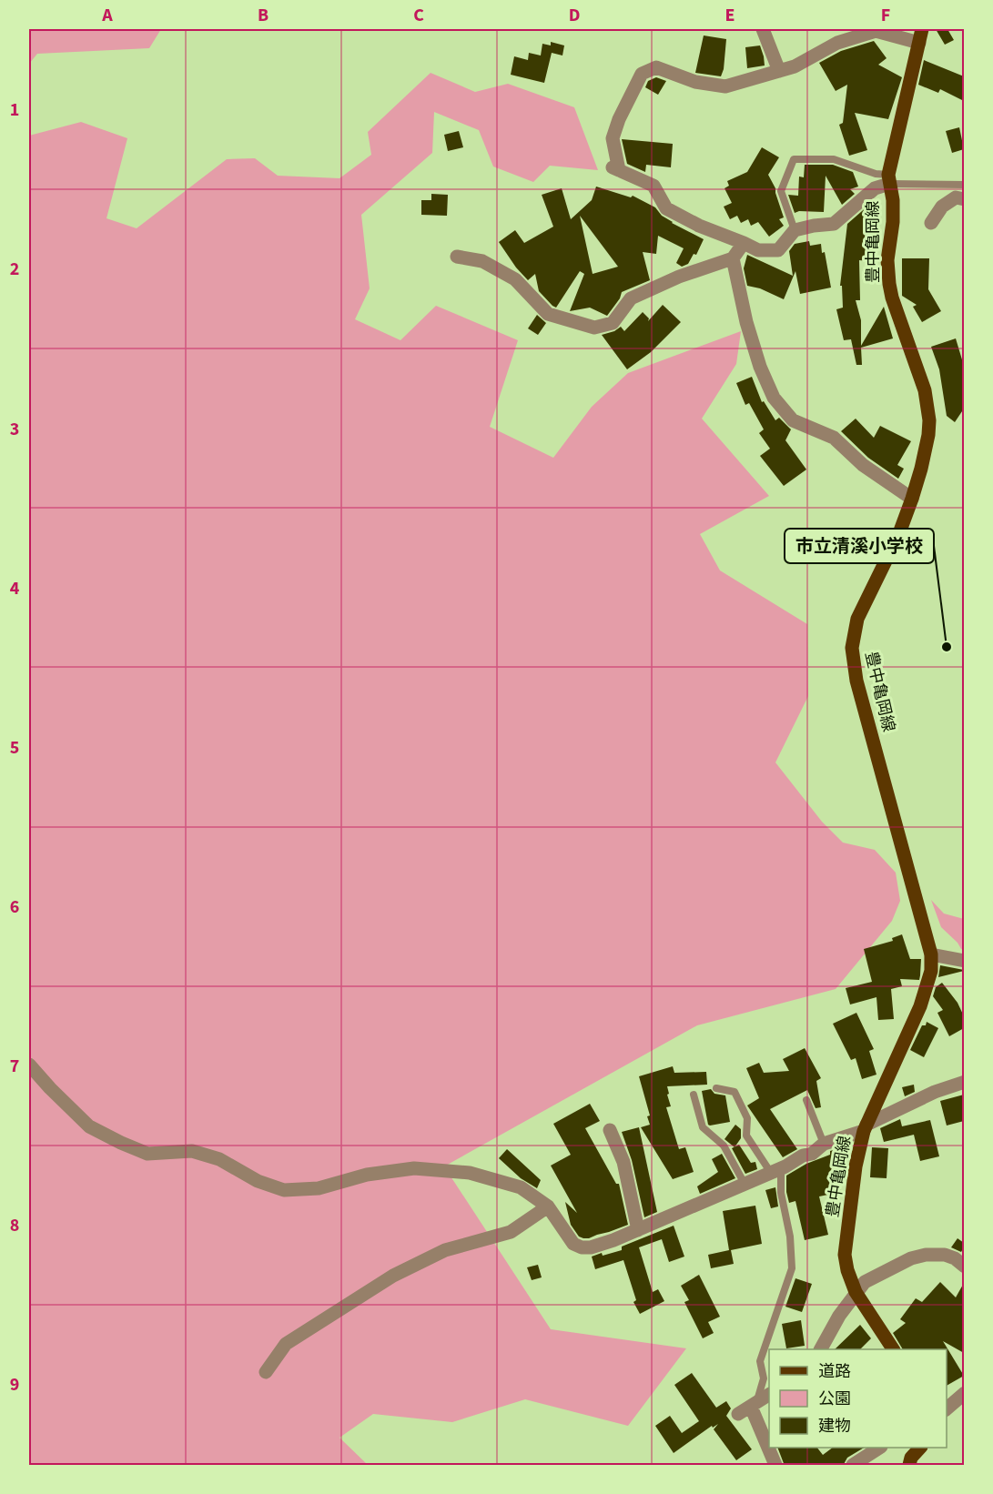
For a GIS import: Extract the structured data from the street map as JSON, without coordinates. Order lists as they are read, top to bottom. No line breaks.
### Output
{"streets":{"main road":["豊中亀岡線"]},"places":["市立清溪小学校"],"legend":["道路","公園","建物"],"grid":{"columns":["A","B","C","D","E","F"],"rows":["1","2","3","4","5","6","7","8","9"]}}
